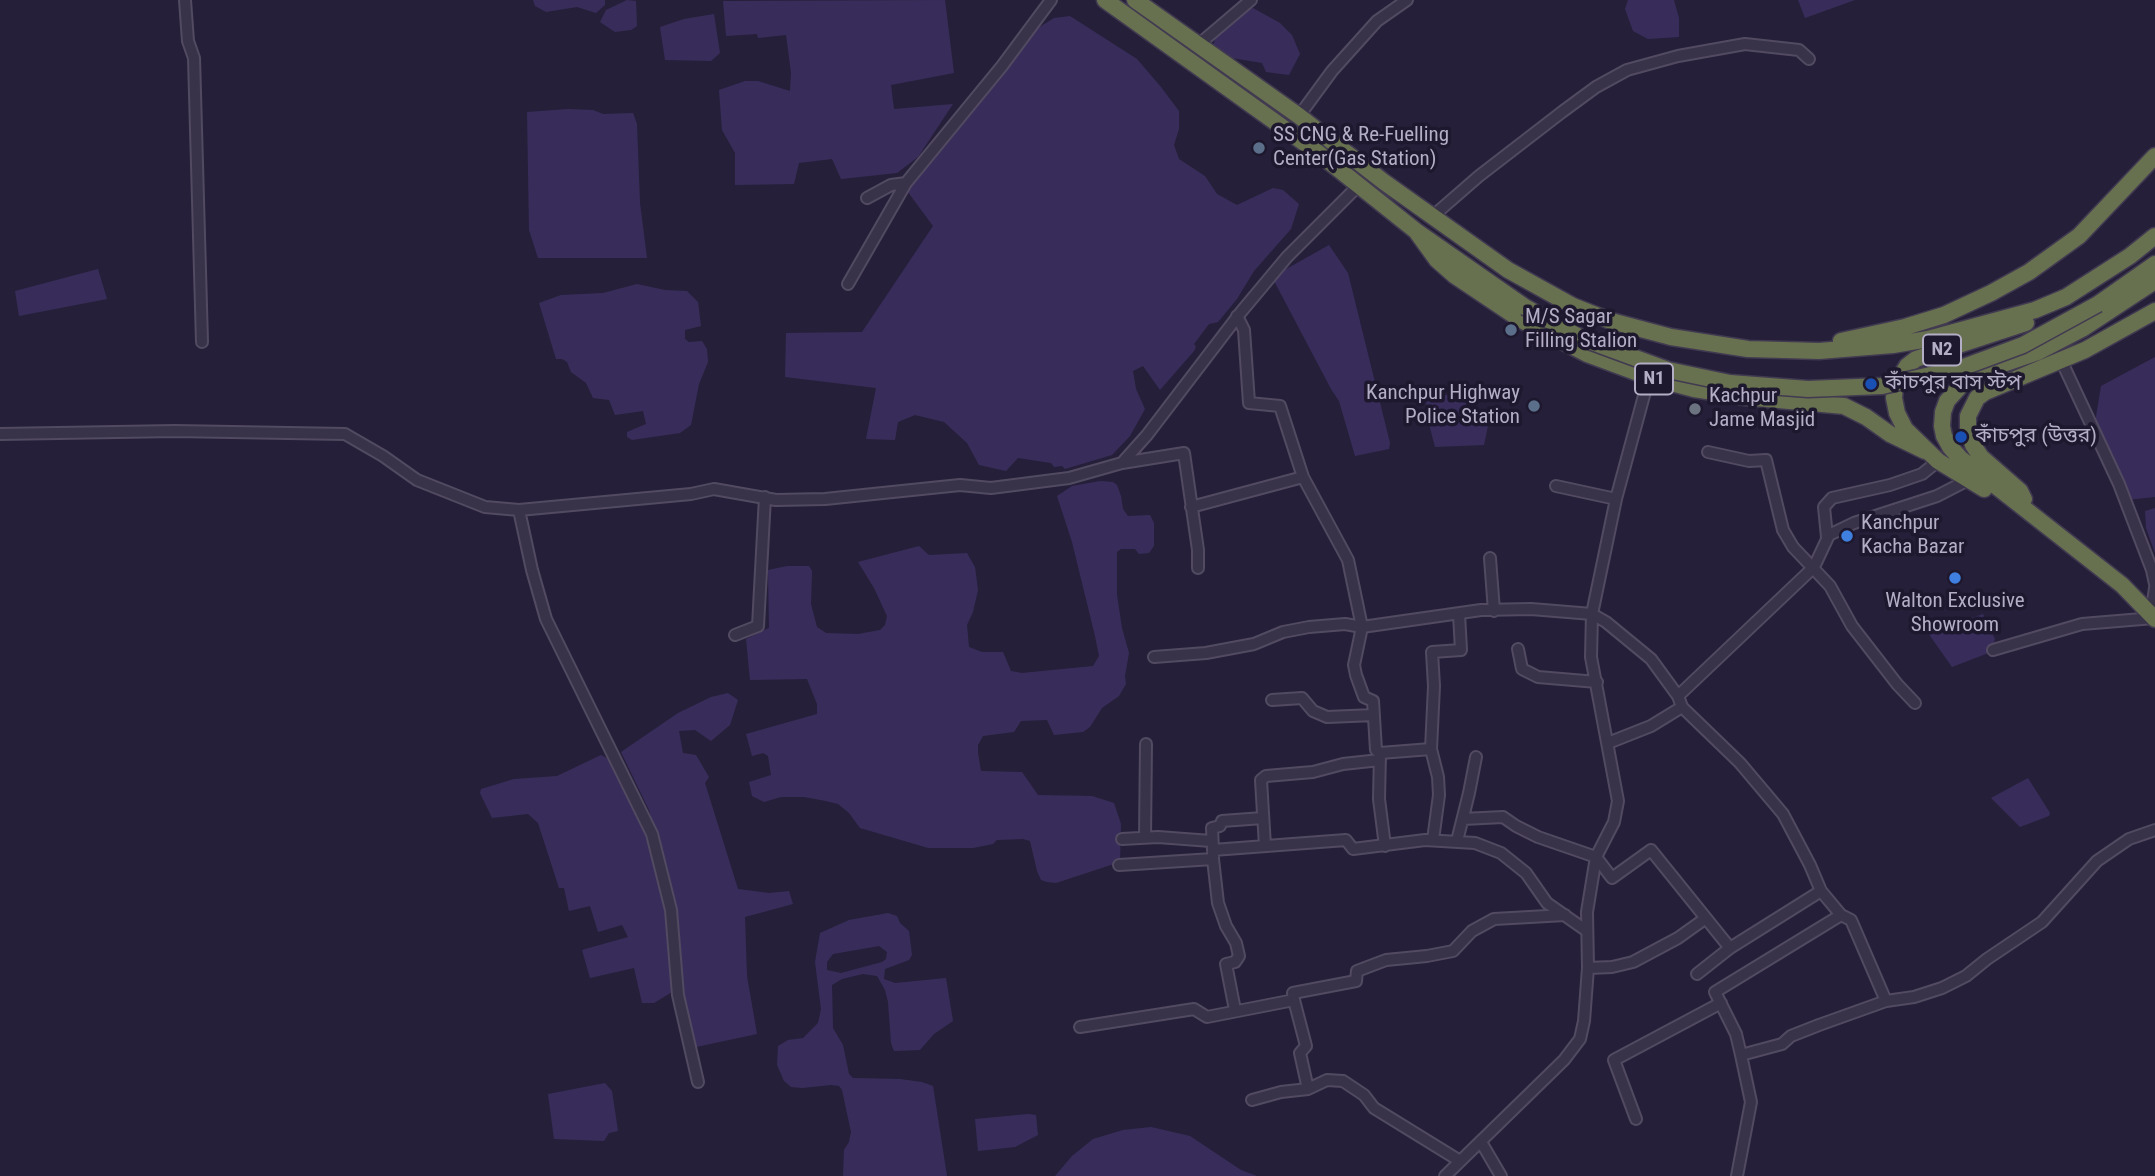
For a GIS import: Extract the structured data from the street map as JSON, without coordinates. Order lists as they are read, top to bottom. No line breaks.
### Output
{"streets":{"highway":["N2","N1"]},"crossings":[["N2","N1"]],"places":["SS CNG & Re-Fuelling Center(Gas Station)","M/S Sagar Filling Stalion","কাঁচপুর বাস স্টপ","Kanchpur Highway Police Station","Kachpur Jame Masjid","কাঁচপুর (উত্তর)","Kanchpur Kacha Bazar","Walton Exclusive Showroom"]}
